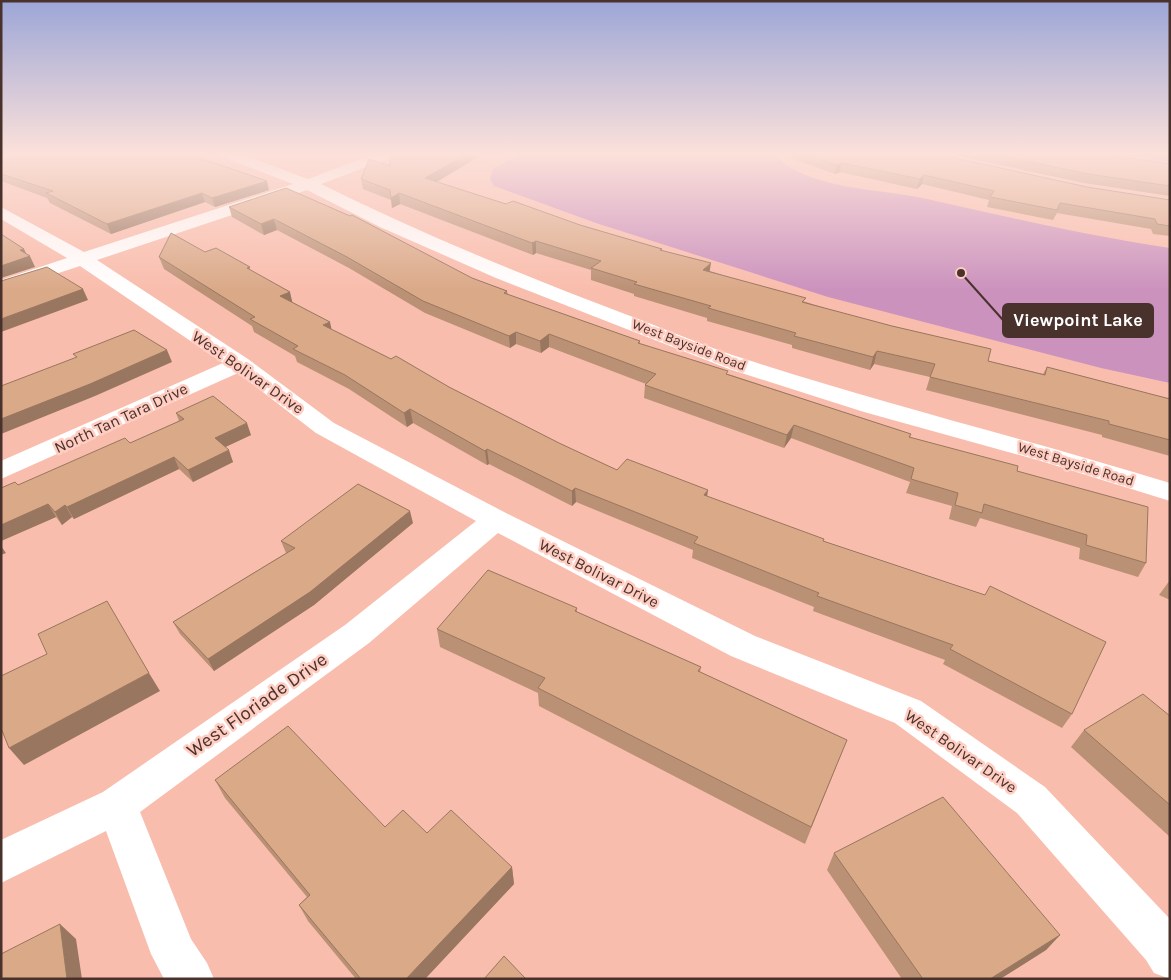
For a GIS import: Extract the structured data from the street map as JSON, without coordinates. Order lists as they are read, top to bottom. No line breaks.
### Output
{"streets":{"street":["West Bayside Road","West Bolivar Drive","North Tan Tara Drive","West Floriade Drive"]},"crossings":[["West Bolivar Drive","North Tan Tara Drive"],["West Bolivar Drive","West Floriade Drive"]],"places":["Viewpoint Lake"]}
